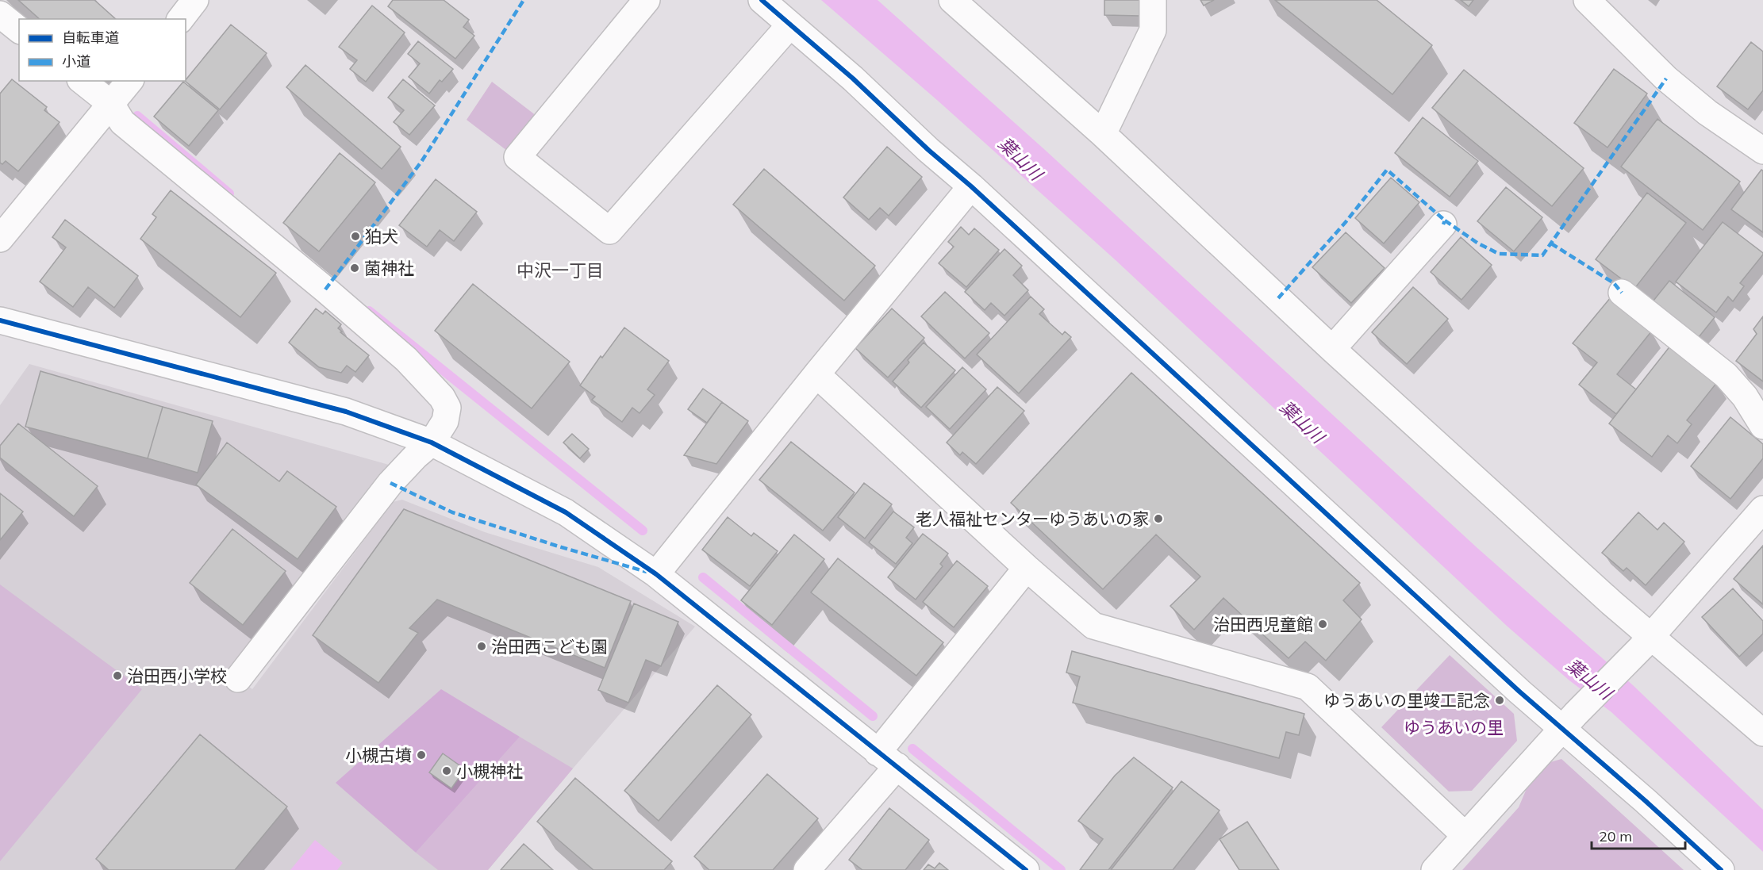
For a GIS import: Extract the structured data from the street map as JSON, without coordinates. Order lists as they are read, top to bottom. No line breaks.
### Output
{"districts":["中沢一丁目"],"water":["葉山川"],"parks":["ゆうあいの里"],"places":["狛犬","菌神社","老人福祉センターゆうあいの家","治田西児童館","治田西こども園","治田西小学校","ゆうあいの里竣工記念","小槻古墳","小槻神社"],"legend":["自転車道","小道"],"scale_bar":"20 m"}
